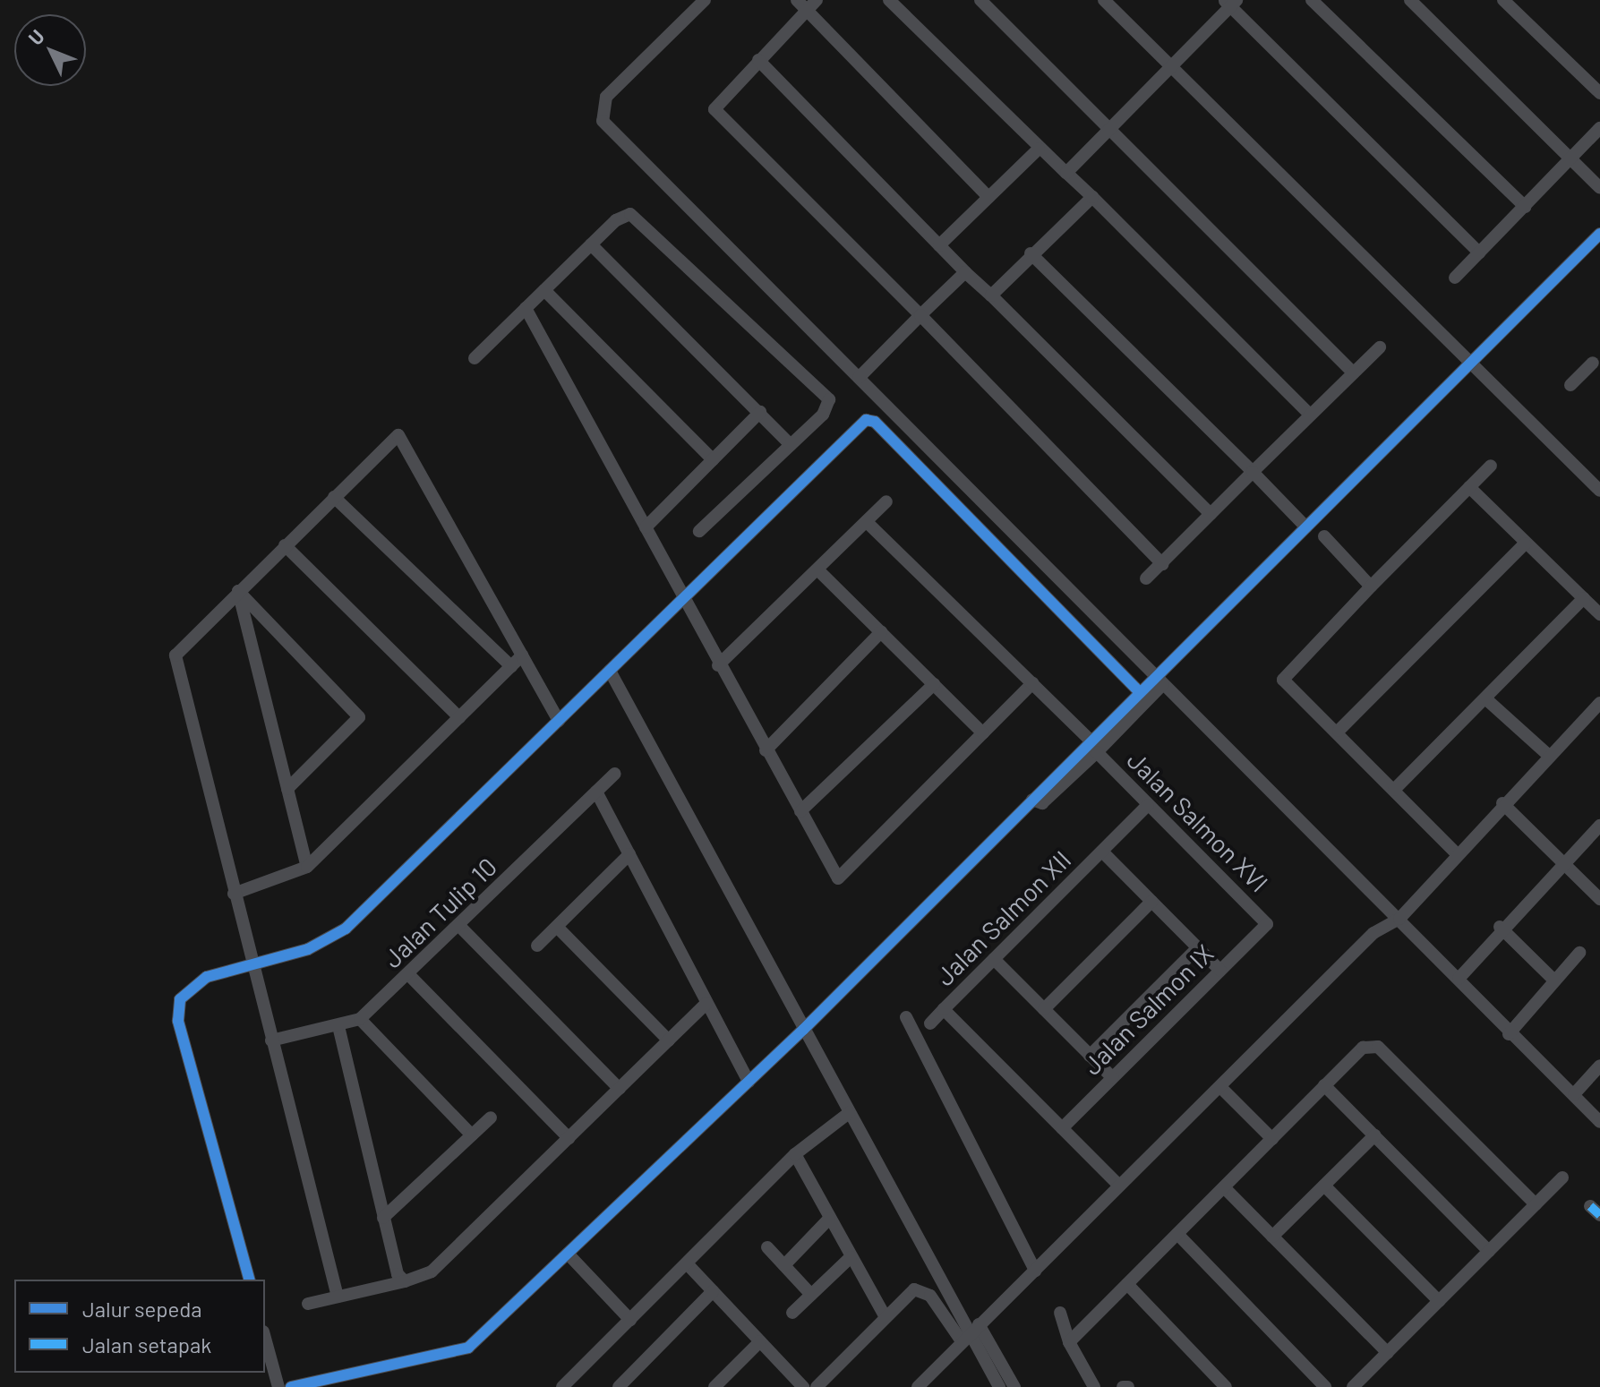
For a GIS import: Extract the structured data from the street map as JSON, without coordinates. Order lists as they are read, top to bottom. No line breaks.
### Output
{"streets":{"street":["Jalan Salmon XVI","Jalan Tulip 10","Jalan Salmon XII","Jalan Salmon IX"]},"crossings":[["Jalan Salmon XVI","Jalan Salmon XII"],["Jalan Salmon XVI","Jalan Salmon IX"],["Jalan Salmon XII","Jalan Salmon IX"]],"legend":["Jalur sepeda","Jalan setapak"],"north":"top left"}
